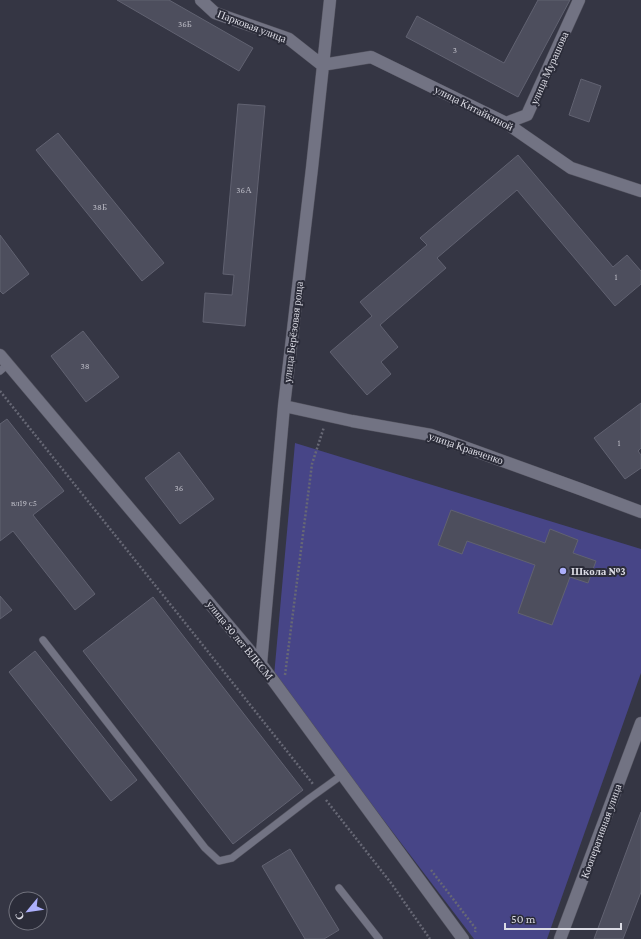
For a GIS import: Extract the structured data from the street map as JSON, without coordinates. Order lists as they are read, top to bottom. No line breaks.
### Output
{"streets":{"street":["Парковая улица","улица Мурашова","улица Китайкиной","улица Берёзовая роща","улица Кравченко","улица 30 лет ВЛКСМ","Кооперативная улица"]},"crossings":[["Парковая улица","улица Китайкиной"],["Парковая улица","улица Берёзовая роща"],["улица Мурашова","улица Китайкиной"],["улица Китайкиной","улица Берёзовая роща"],["улица Берёзовая роща","улица Кравченко"],["улица Берёзовая роща","улица 30 лет ВЛКСМ"]],"places":["Школа №3"],"house_numbers":["36Б","3","36А","38Б","1","38","1","36","вл19 с5"],"scale_bar":"50 m","north":"bottom left"}
